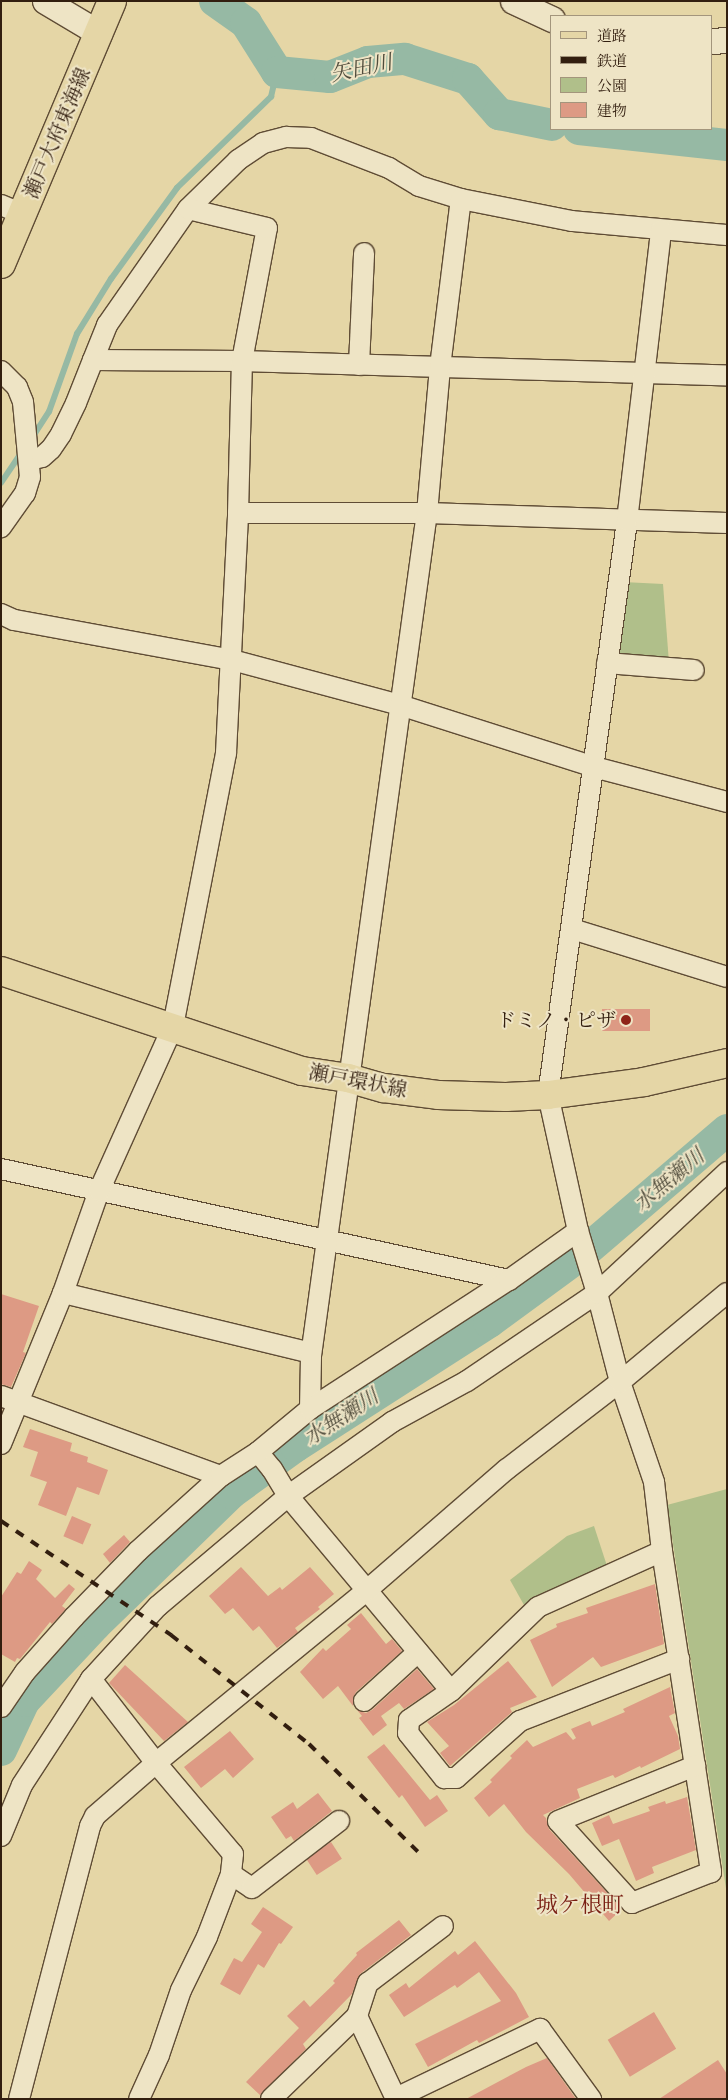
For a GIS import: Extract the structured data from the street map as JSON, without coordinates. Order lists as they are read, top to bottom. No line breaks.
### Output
{"streets":{"main road":["瀬戸大府東海線","瀬戸環状線"]},"districts":["城ケ根町"],"water":["矢田川","水無瀬川"],"places":["ドミノ・ピザ"],"legend":["道路","鉄道","公園","建物"]}
